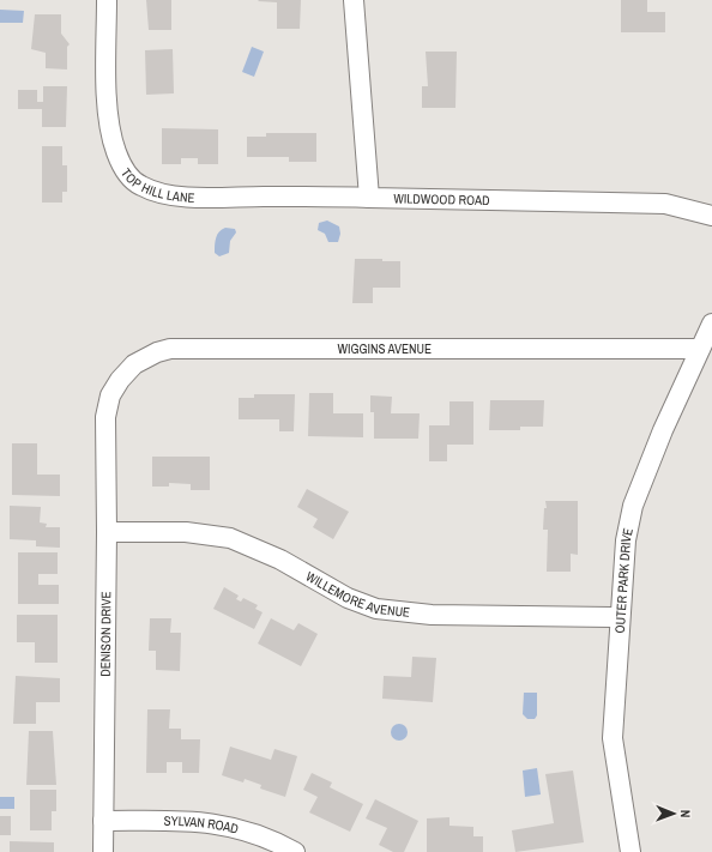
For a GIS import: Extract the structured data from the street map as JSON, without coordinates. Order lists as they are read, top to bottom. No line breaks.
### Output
{"streets":{"street":["TOP HILL LANE","WILDWOOD ROAD","WIGGINS AVENUE","OUTER PARK DRIVE","WILLEMORE AVENUE","DENISON DRIVE","SYLVAN ROAD"]},"crossings":[["TOP HILL LANE","WILDWOOD ROAD"],["WIGGINS AVENUE","OUTER PARK DRIVE"],["WIGGINS AVENUE","DENISON DRIVE"],["OUTER PARK DRIVE","WILLEMORE AVENUE"],["WILLEMORE AVENUE","DENISON DRIVE"],["DENISON DRIVE","SYLVAN ROAD"]],"north":"right"}
